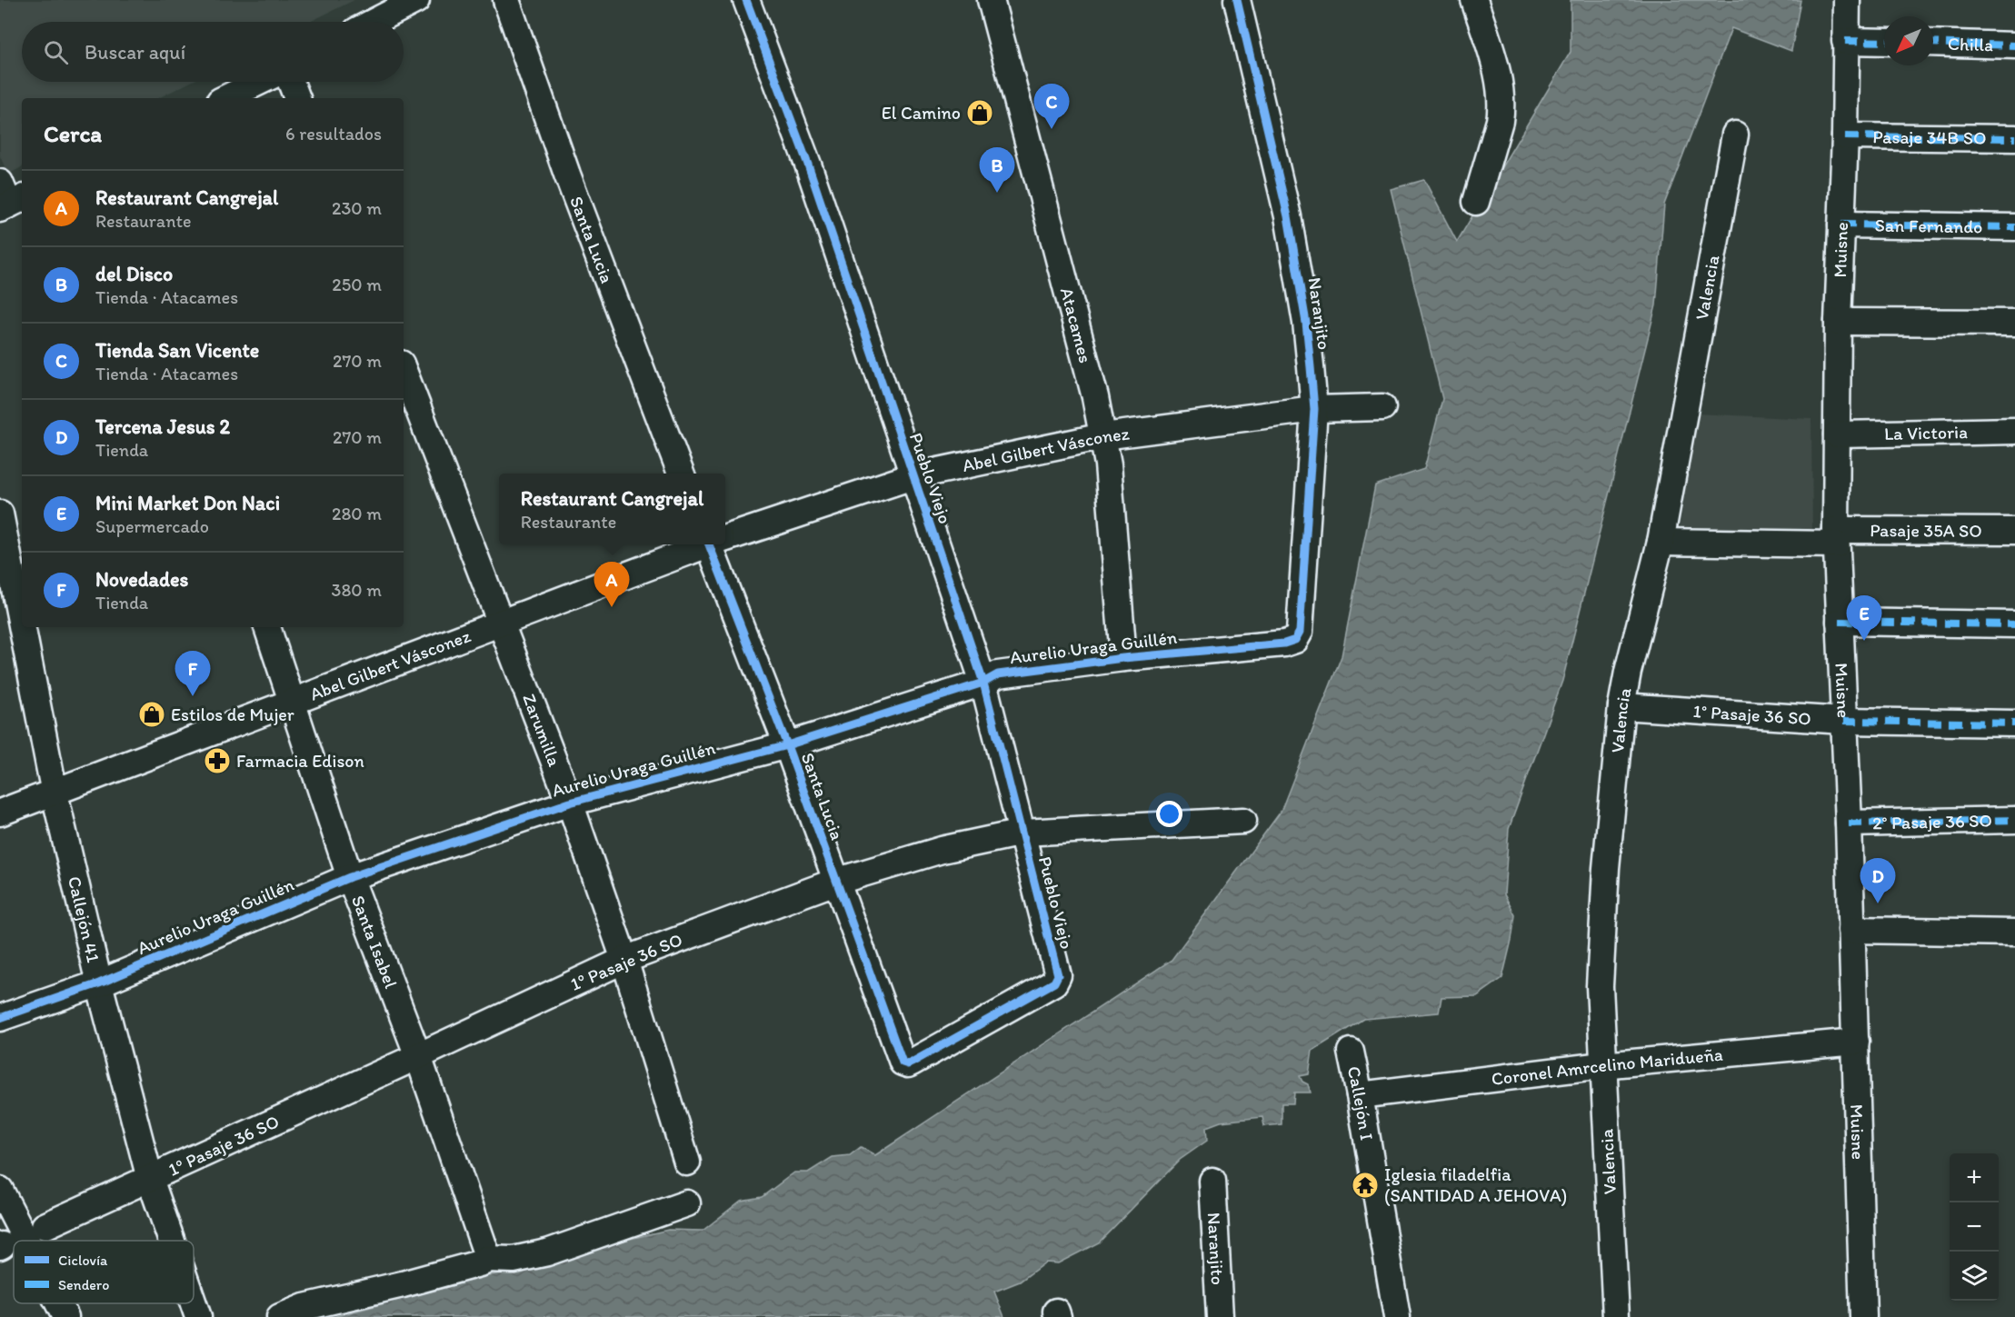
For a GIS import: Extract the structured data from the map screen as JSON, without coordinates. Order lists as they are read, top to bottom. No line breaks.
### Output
{"streets":{"street":["Chilla","Pasaje 34B SO","San Fernando","Santa Lucia","Muisne","Valencia","Naranjito","Atacames","La Victoria","Abel Gilbert Vásconez","Pueblo Viejo","Pasaje 35A SO","Aurelio Uraga Guillén","1° Pasaje 36 SO","Zarumilla","2° Pasaje 36 SO","Callejón 41","Santa Isabel","1º Pasaje 36 SO","Coronel Amrcelino Maridueña","Callejón I"]},"crossings":[["Pasaje 34B SO","Muisne"],["San Fernando","Muisne"],["Santa Lucia","Pueblo Viejo"],["Santa Lucia","Aurelio Uraga Guillén"],["Santa Lucia","1º Pasaje 36 SO"],["Muisne","La Victoria"],["Muisne","Pasaje 35A SO"],["Muisne","1° Pasaje 36 SO"],["Muisne","2° Pasaje 36 SO"],["Muisne","Coronel Amrcelino Maridueña"],["Valencia","Pasaje 35A SO"],["Valencia","1° Pasaje 36 SO"],["Valencia","Coronel Amrcelino Maridueña"],["Naranjito","Abel Gilbert Vásconez"],["Naranjito","Aurelio Uraga Guillén"],["Atacames","Abel Gilbert Vásconez"],["Atacames","Aurelio Uraga Guillén"],["Abel Gilbert Vásconez","Pueblo Viejo"],["Abel Gilbert Vásconez","Zarumilla"],["Abel Gilbert Vásconez","Callejón 41"],["Abel Gilbert Vásconez","Santa Isabel"],["Pueblo Viejo","Aurelio Uraga Guillén"],["Pueblo Viejo","1º Pasaje 36 SO"],["Aurelio Uraga Guillén","Zarumilla"],["Aurelio Uraga Guillén","Callejón 41"],["Aurelio Uraga Guillén","Santa Isabel"],["Zarumilla","1º Pasaje 36 SO"],["Callejón 41","1º Pasaje 36 SO"],["Santa Isabel","1º Pasaje 36 SO"],["Coronel Amrcelino Maridueña","Callejón I"]],"places":{"shop":["El Camino","Estilos de Mujer"],"pharmacy":["Farmacia Edison"],"temple":["Iglesia filadelfia (SANTIDAD A JEHOVA)"]},"legend":["Ciclovía","Sendero"],"north":"bottom left","page":{"search":"Buscar aquí","pins":["C","B","A","E","F","D"],"heading":["Cerca","6 resultados"],"list":[{"mark":"A","name":"Restaurant Cangrejal","note":"Restaurante","value":"230 m"},{"mark":"B","name":"del Disco","note":"Tienda · Atacames","value":"250 m"},{"mark":"C","name":"Tienda San Vicente","note":"Tienda · Atacames","value":"270 m"},{"mark":"D","name":"Tercena Jesus 2","note":"Tienda","value":"270 m"},{"mark":"E","name":"Mini Market Don Naci","note":"Supermercado","value":"280 m"},{"mark":"F","name":"Novedades","note":"Tienda","value":"380 m"}],"popup":["Restaurant Cangrejal","Restaurante"],"map_buttons":["+","−"]}}
